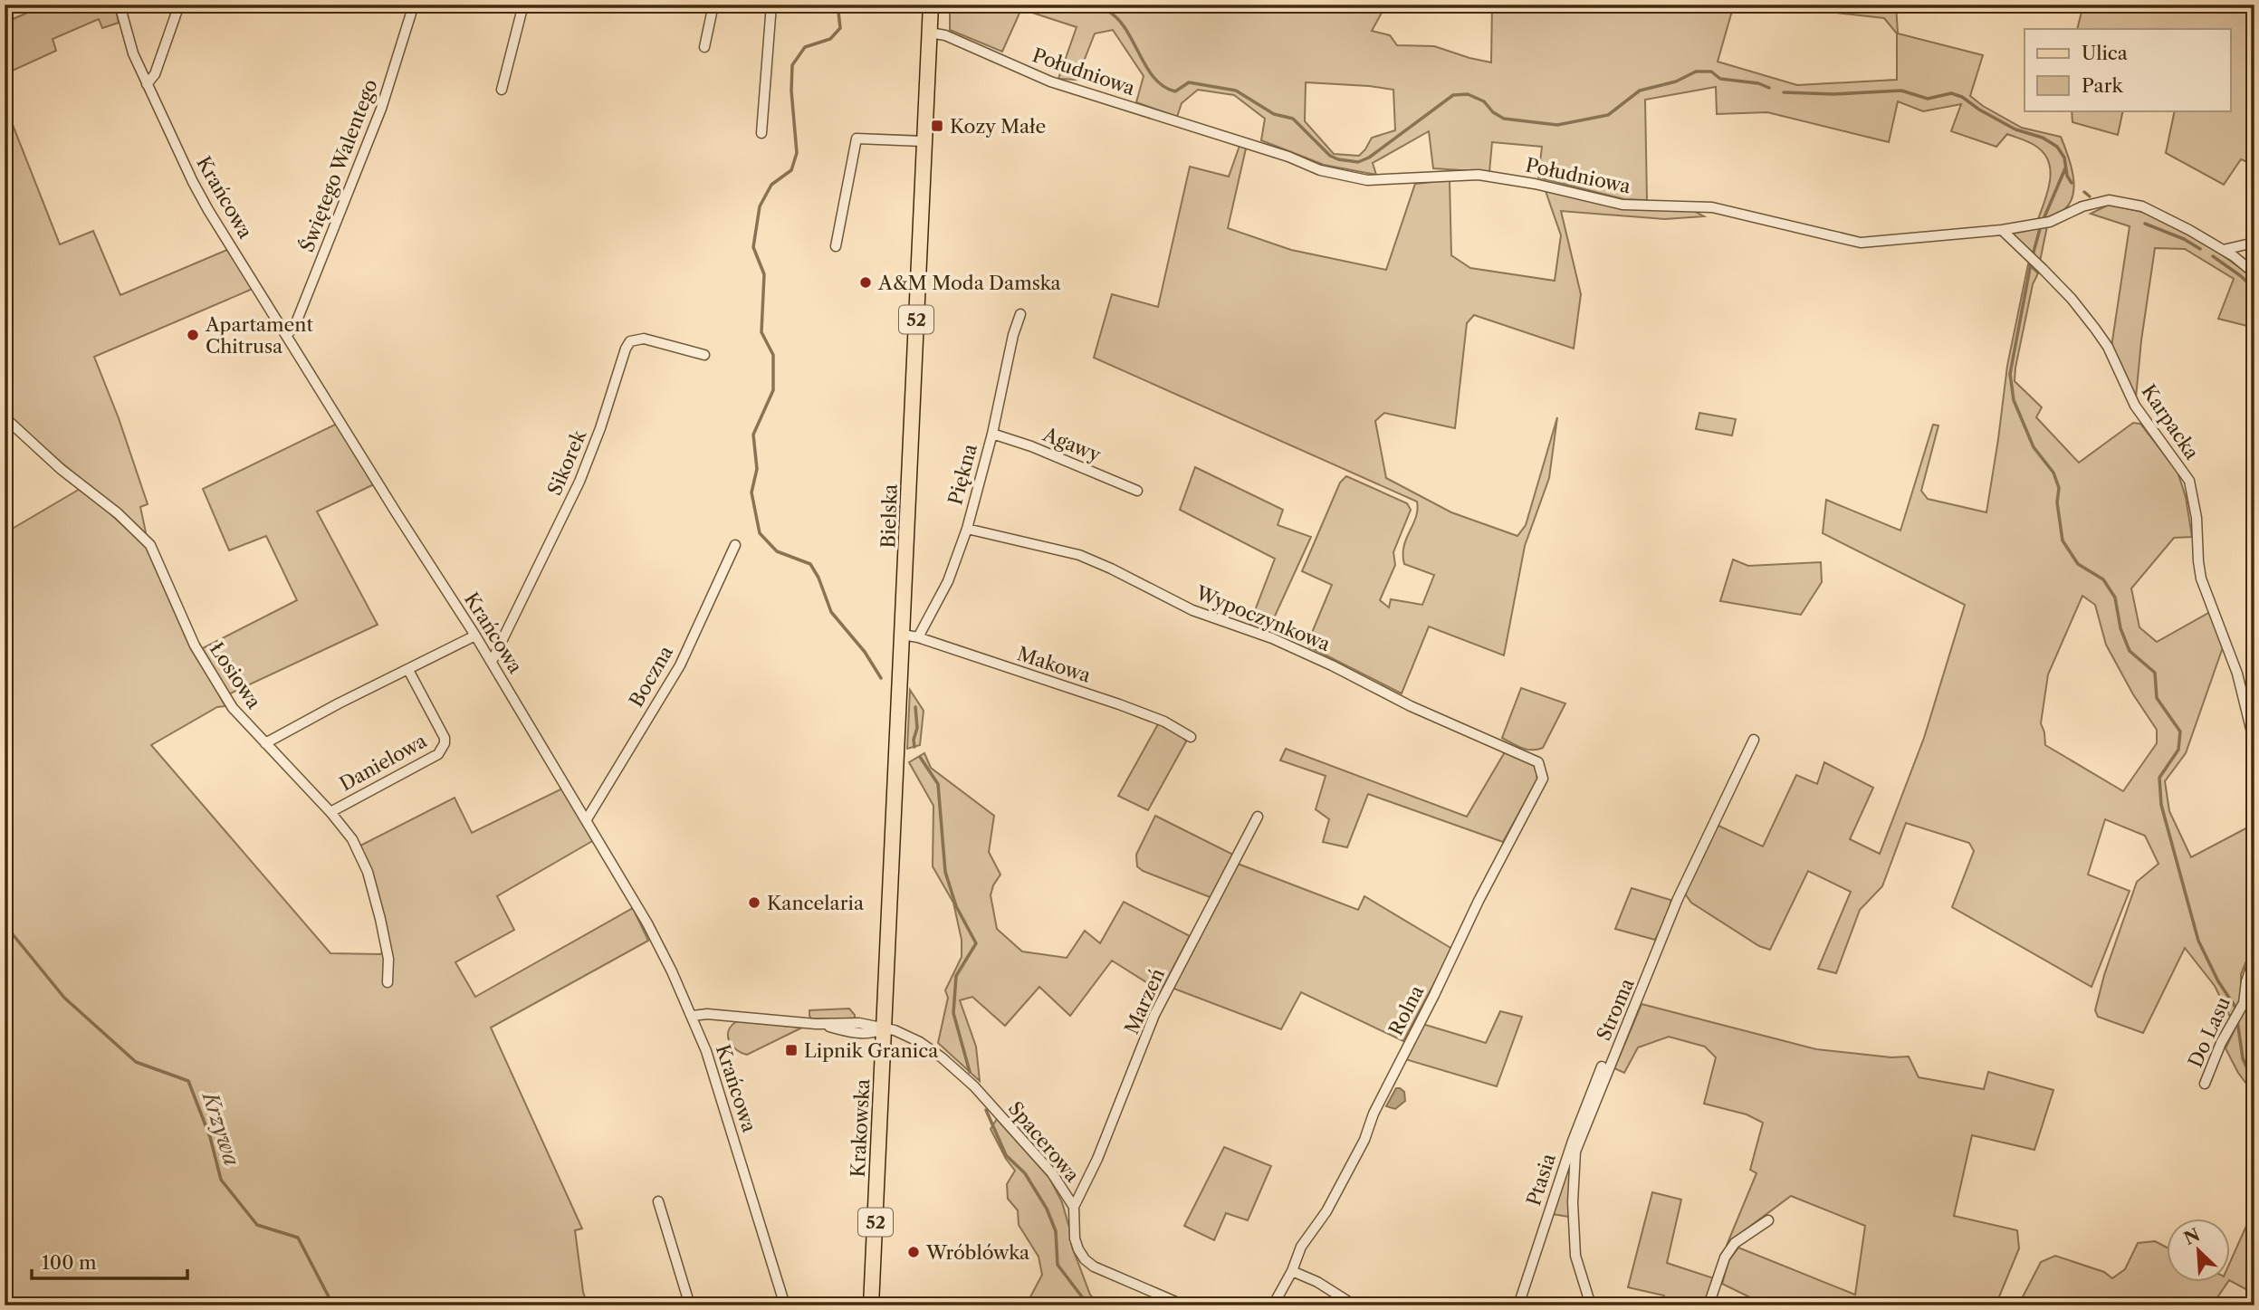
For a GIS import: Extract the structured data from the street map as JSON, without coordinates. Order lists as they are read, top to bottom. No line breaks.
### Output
{"streets":{"main road":["52","Bielska","Krakowska"],"street":["Południowa","Świętego Walentego","Krańcowa","Karpacka","Agawy","Sikorek","Piękna","Wypoczynkowa","Makowa","Łosiowa","Boczna","Danielowa","Marzeń","Stroma","Rolna","Do Lasu","Spacerowa","Ptasia"]},"crossings":[["Południowa","Karpacka"],["Południowa","Bielska"],["Świętego Walentego","Krańcowa"],["Krańcowa","Sikorek"],["Krańcowa","Boczna"],["Krańcowa","Spacerowa"],["Agawy","Piękna"],["Piękna","Wypoczynkowa"],["Piękna","Makowa"],["Bielska","Makowa"],["Bielska","Krakowska"],["Bielska","Spacerowa"],["Wypoczynkowa","Rolna"],["Łosiowa","Danielowa"],["Marzeń","Spacerowa"],["Krakowska","Spacerowa"]],"water":["Krzywa"],"places":{"transit":["Kozy Małe","Lipnik Granica"],"other":["A&M Moda Damska","Apartament Chitrusa","Kancelaria","Wróblówka"]},"legend":["Ulica","Park"],"scale_bar":"100 m","north":"top left"}
